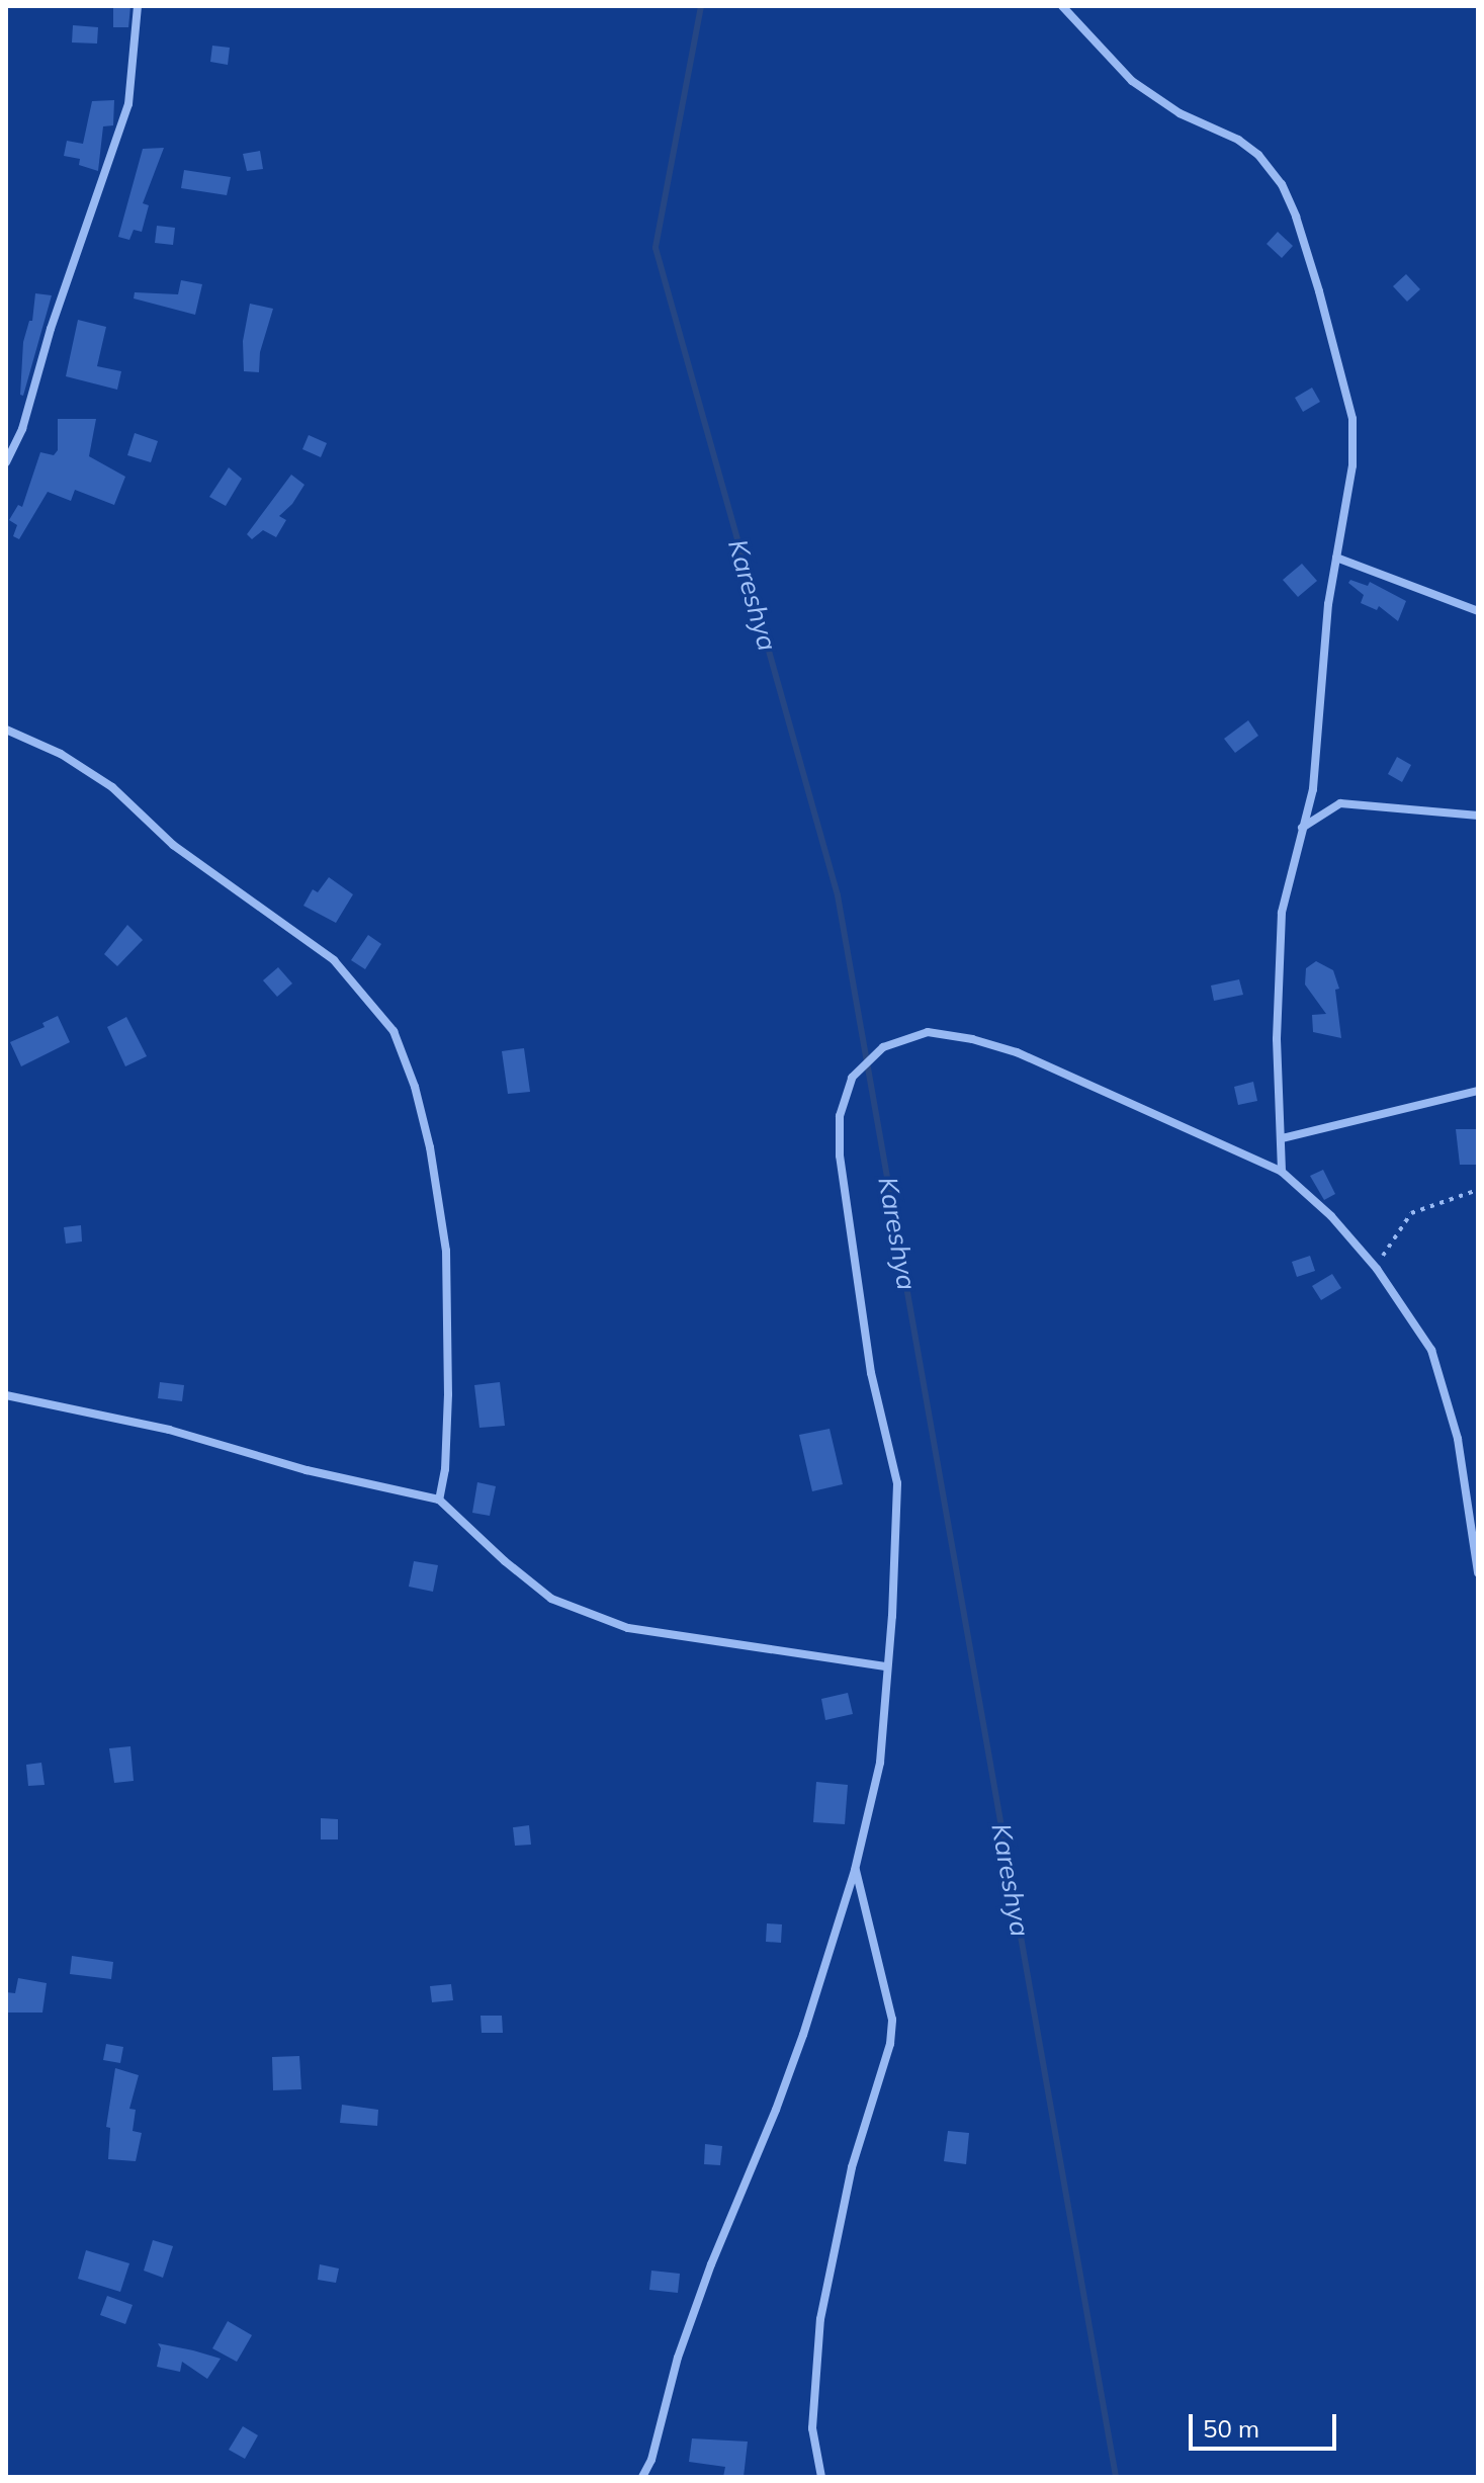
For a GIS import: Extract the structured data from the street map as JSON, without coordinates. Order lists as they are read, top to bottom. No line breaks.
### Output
{"water":["Kareshya"],"scale_bar":"50 m"}
